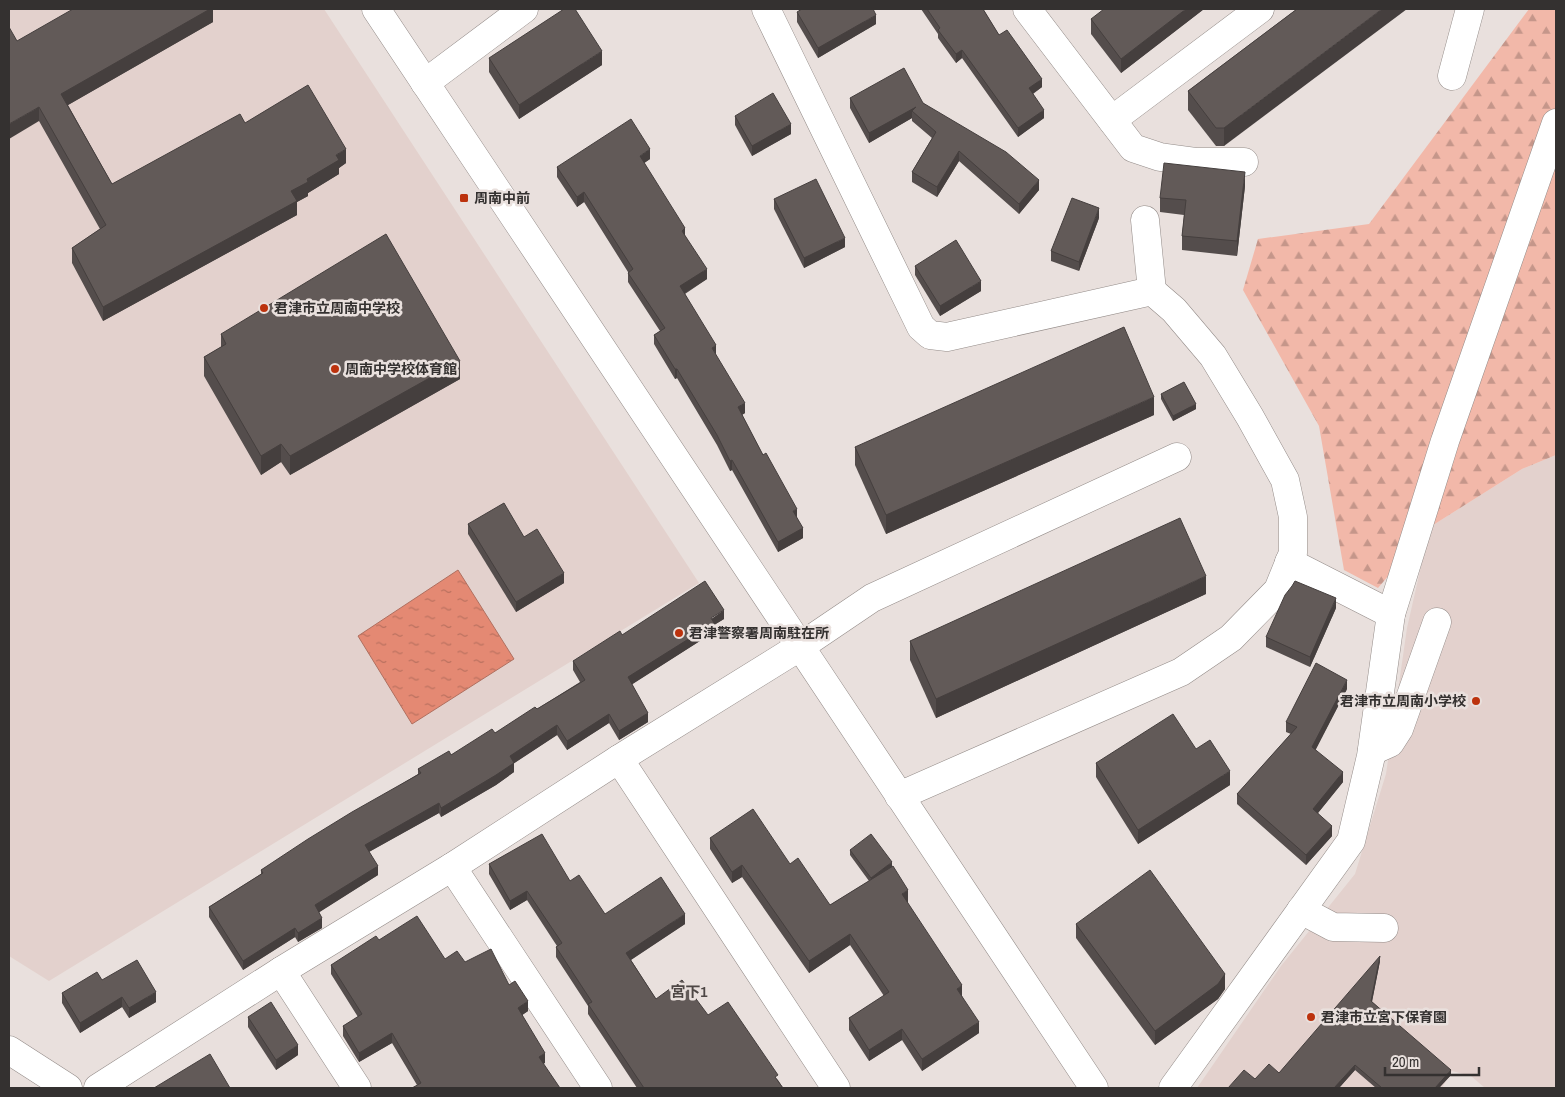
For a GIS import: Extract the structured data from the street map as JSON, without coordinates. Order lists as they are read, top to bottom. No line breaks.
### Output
{"districts":["宮下1"],"places":{"transit":["周南中前"],"other":["君津市立周南中学校","周南中学校体育館","君津警察署周南駐在所","君津市立周南小学校","君津市立宮下保育園"]},"scale_bar":"20 m"}
